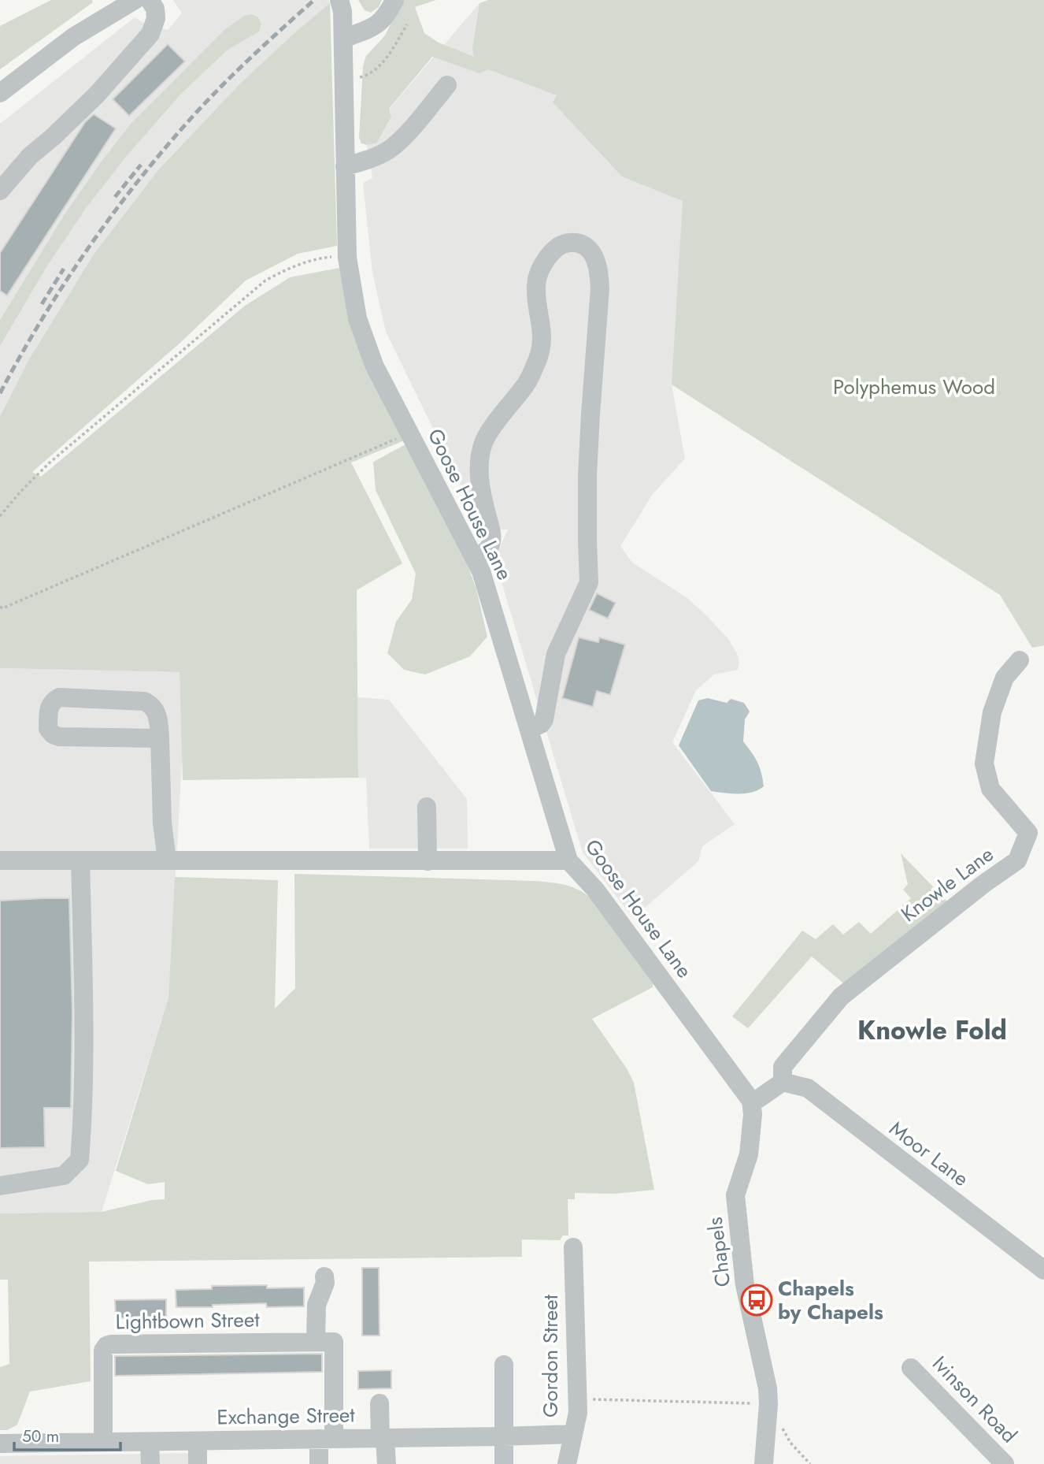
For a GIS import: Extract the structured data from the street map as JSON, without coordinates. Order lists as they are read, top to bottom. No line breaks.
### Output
{"streets":{"street":["Goose House Lane","Knowle Lane","Moor Lane","Chapels","Lightbown Street","Gordon Street","Ivinson Road","Exchange Street"]},"crossings":[["Goose House Lane","Chapels"],["Knowle Lane","Moor Lane"],["Lightbown Street","Exchange Street"],["Gordon Street","Exchange Street"]],"districts":["Knowle Fold"],"parks":["Polyphemus Wood"],"places":{"bus stop":["Chapels by Chapels"]},"scale_bar":"50 m"}
